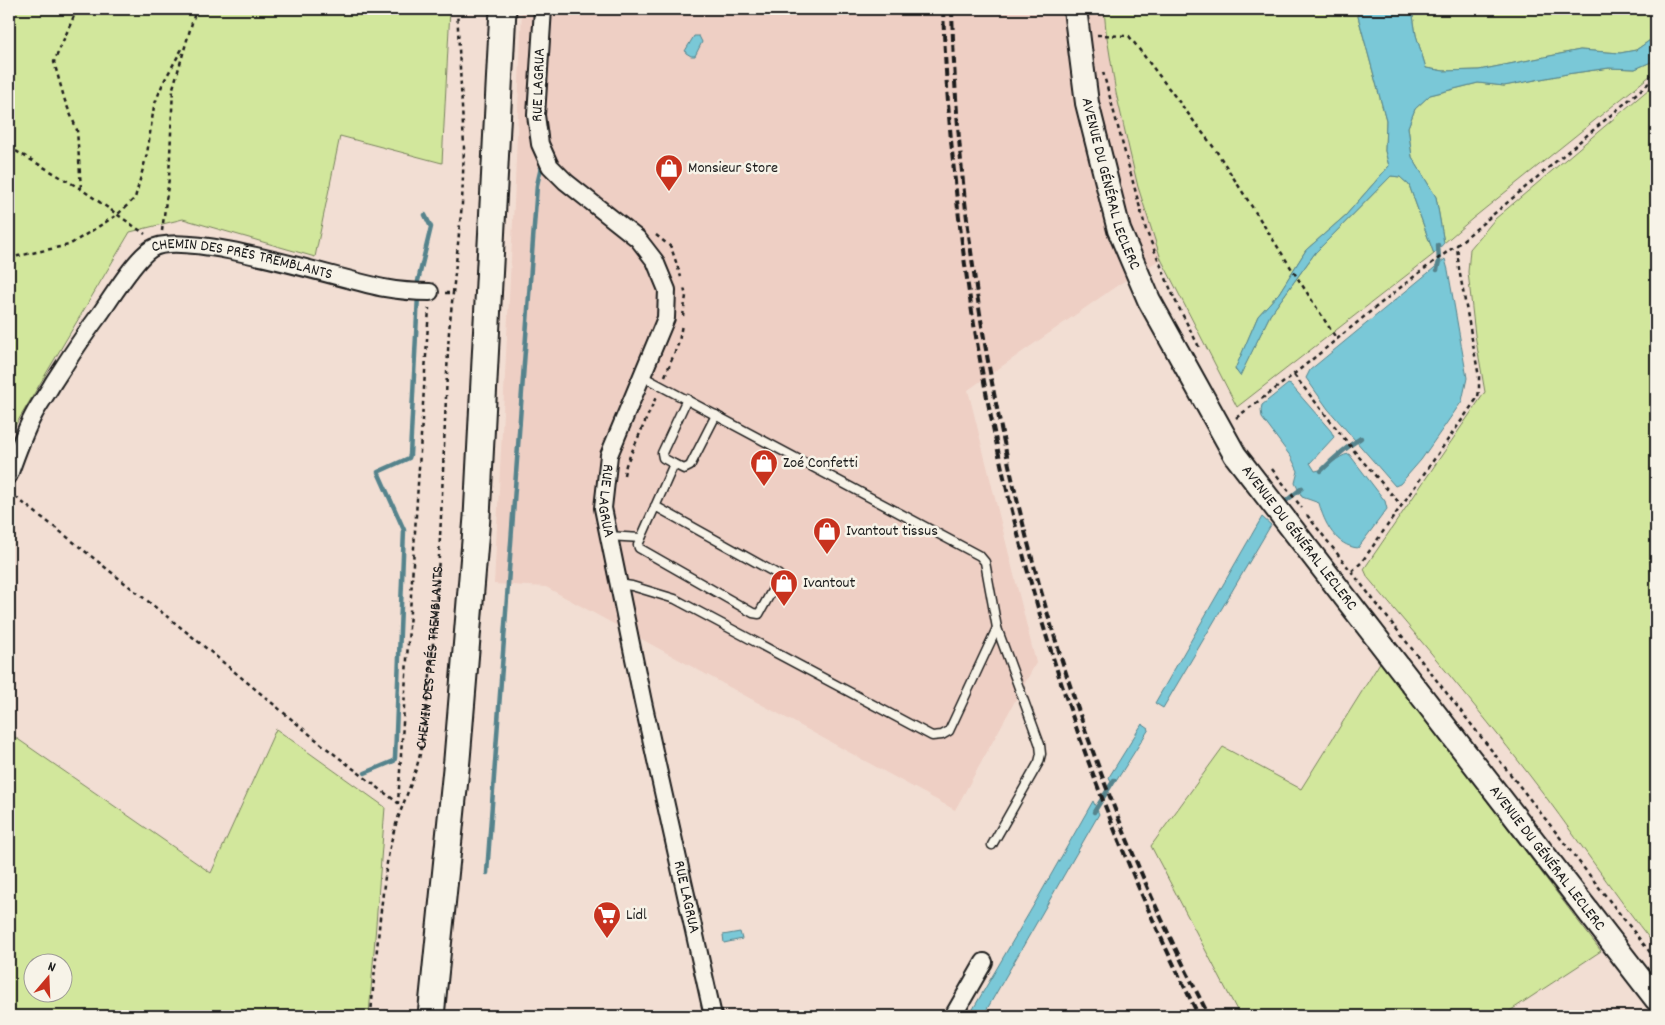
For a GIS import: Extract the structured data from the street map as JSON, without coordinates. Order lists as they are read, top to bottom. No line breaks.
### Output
{"streets":{"main road":["AVENUE DU GÉNÉRAL LECLERC"],"street":["RUE LAGRUA","CHEMIN DES PRÉS TREMBLANTS"]},"places":{"shop":["Monsieur Store","Zoé Confetti","Ivantout tissus","Ivantout"],"supermarket":["Lidl"]},"north":"top"}
